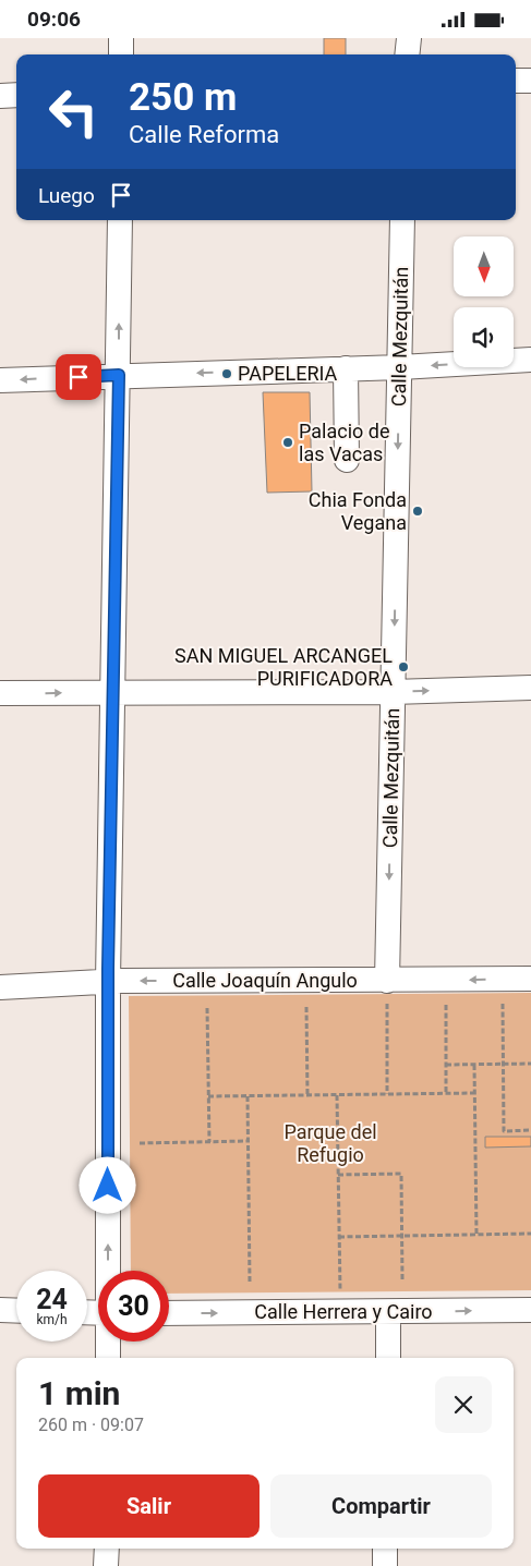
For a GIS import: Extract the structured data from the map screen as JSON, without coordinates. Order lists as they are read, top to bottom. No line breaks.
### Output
{"streets":{"street":["Calle Mezquitán","Calle Joaquín Angulo","Calle Herrera y Cairo"]},"crossings":[["Calle Mezquitán","Calle Joaquín Angulo"]],"one_way":["Calle Mezquitán","Calle Joaquín Angulo","Calle Herrera y Cairo"],"parks":["Parque del Refugio"],"places":["PAPELERIA","Palacio de las Vacas","Chia Fonda Vegana","SAN MIGUEL ARCANGEL PURIFICADORA"],"north":"bottom","page":{"status":"09:06","turn":["250 m","Calle Reforma"],"then":"Luego","speed":"24 km/h","limit":"30","heading":["1 min","260 m · 09:07"],"buttons":["Salir","Compartir"]}}
